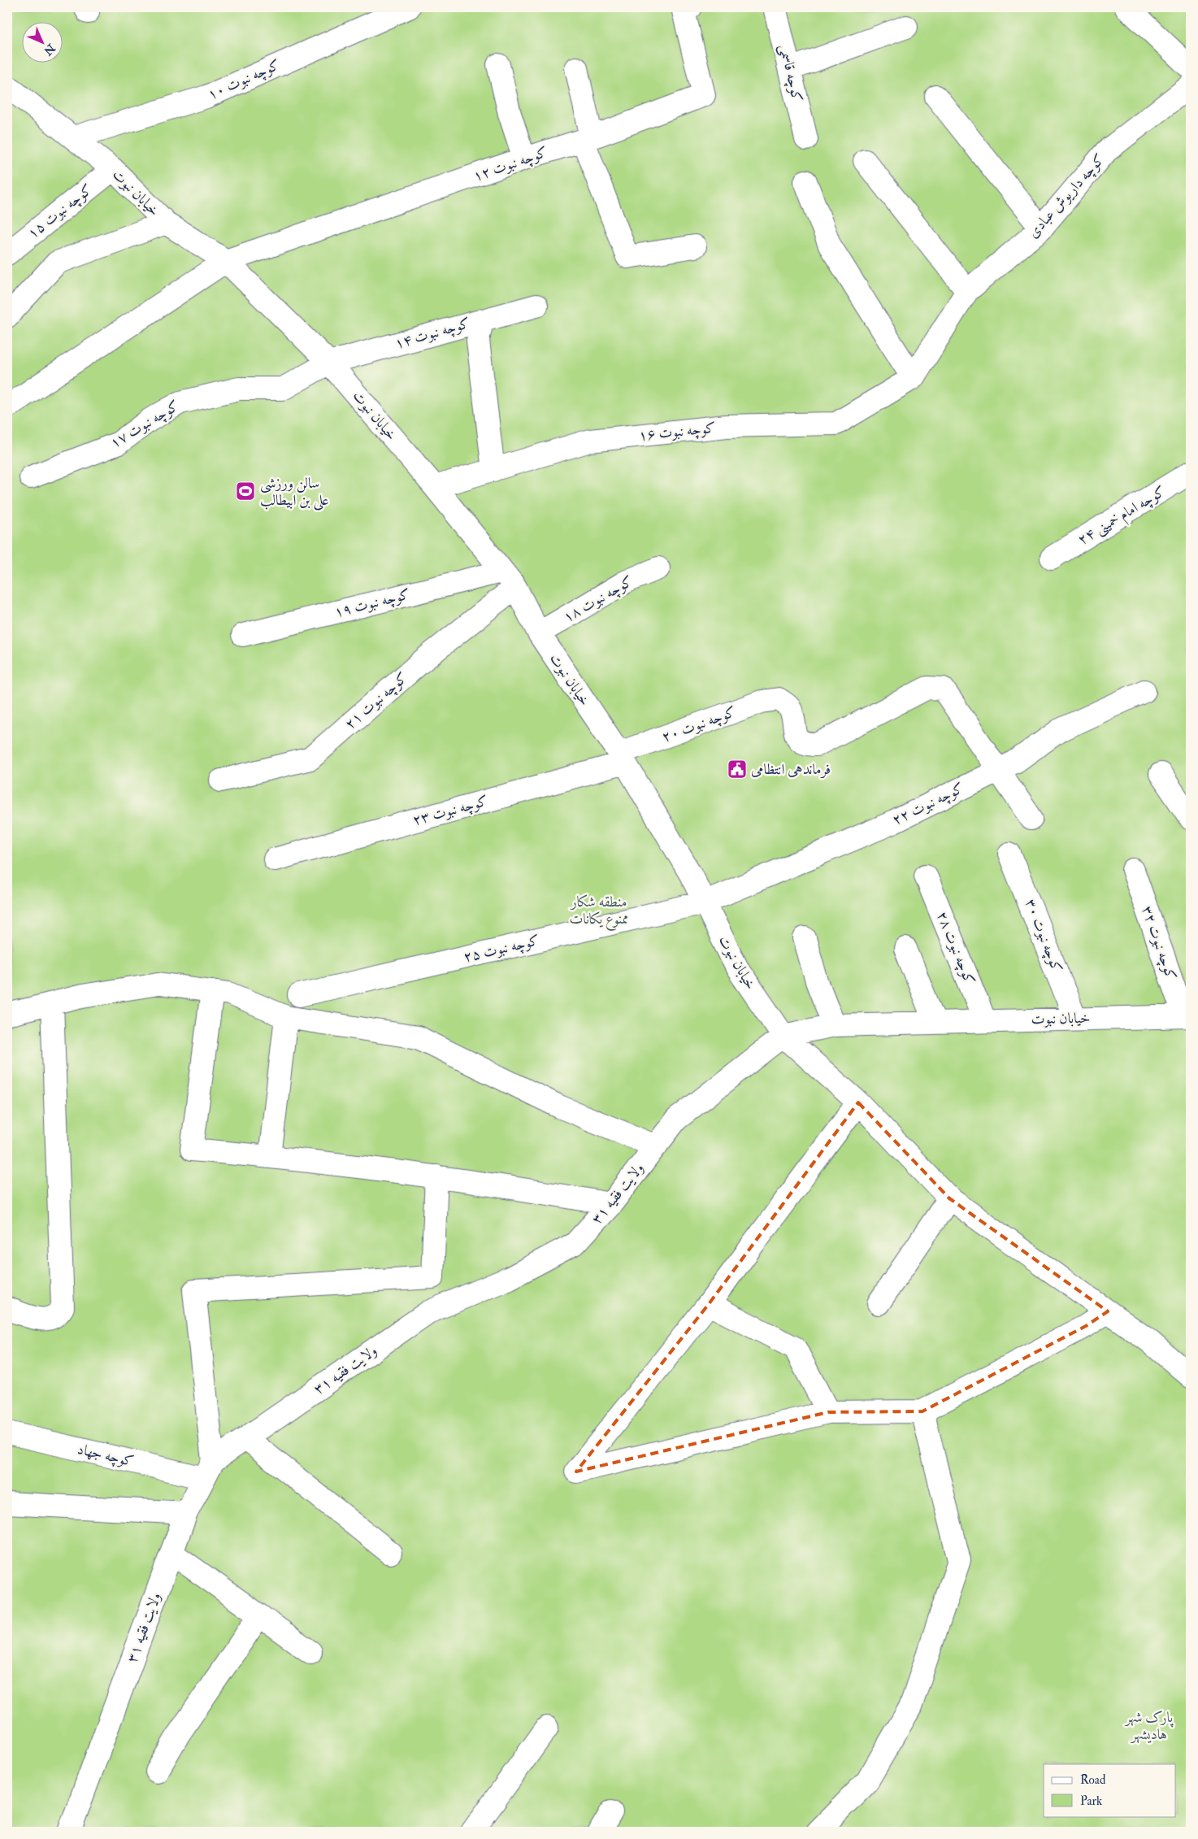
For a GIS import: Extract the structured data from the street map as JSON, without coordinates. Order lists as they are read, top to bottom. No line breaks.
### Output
{"streets":{"street":["کوچه قاسمی","کوچه نبوت ۱۰","کوچه نبوت ۱۲","خیابان نبوت","کوچه داریوش عبادی","کوچه نبوت ۱۵","کوچه نبوت ۱۴","کوچه نبوت ۱۷","کوچه نبوت ۱۶","کوچه امام خمینی ۲۴","کوچه نبوت ۱۸","کوچه نبوت ۱۹","کوچه نبوت ۲۱","کوچه نبوت ۲۰","کوچه نبوت ۲۲","کوچه نبوت ۲۳","کوچه نبوت ۳۰","کوچه نبوت ۳۲","کوچه نبوت ۲۸","کوچه نبوت ۲۵","ولایت فقیه ۳۱","کوچه جهاد"]},"crossings":[["کوچه نبوت ۱۰","خیابان نبوت"],["کوچه نبوت ۱۲","خیابان نبوت"],["خیابان نبوت","کوچه نبوت ۱۵"],["خیابان نبوت","کوچه نبوت ۱۴"],["خیابان نبوت","کوچه نبوت ۱۷"],["خیابان نبوت","کوچه نبوت ۱۶"],["خیابان نبوت","کوچه نبوت ۱۸"],["خیابان نبوت","کوچه نبوت ۱۹"],["خیابان نبوت","کوچه نبوت ۲۱"],["خیابان نبوت","کوچه نبوت ۲۰"],["خیابان نبوت","کوچه نبوت ۲۲"],["خیابان نبوت","کوچه نبوت ۲۳"],["خیابان نبوت","کوچه نبوت ۳۰"],["خیابان نبوت","کوچه نبوت ۳۲"],["خیابان نبوت","کوچه نبوت ۲۸"],["خیابان نبوت","کوچه نبوت ۲۵"],["خیابان نبوت","ولایت فقیه ۳۱"],["کوچه داریوش عبادی","کوچه نبوت ۱۶"],["کوچه نبوت ۱۴","کوچه نبوت ۱۷"],["کوچه نبوت ۱۹","کوچه نبوت ۲۱"],["کوچه نبوت ۲۰","کوچه نبوت ۲۲"],["کوچه نبوت ۲۰","کوچه نبوت ۲۳"],["کوچه نبوت ۲۲","کوچه نبوت ۲۵"],["ولایت فقیه ۳۱","کوچه جهاد"]],"parks":["منطقه شکار ممنوع یکانات","پارک شهر هادیشهر"],"places":{"sports":["سالن ورزشی علی بن ابیطالب"],"public building":["فرماندهی انتظامی"]},"legend":["Road","Park"],"north":"bottom right"}
